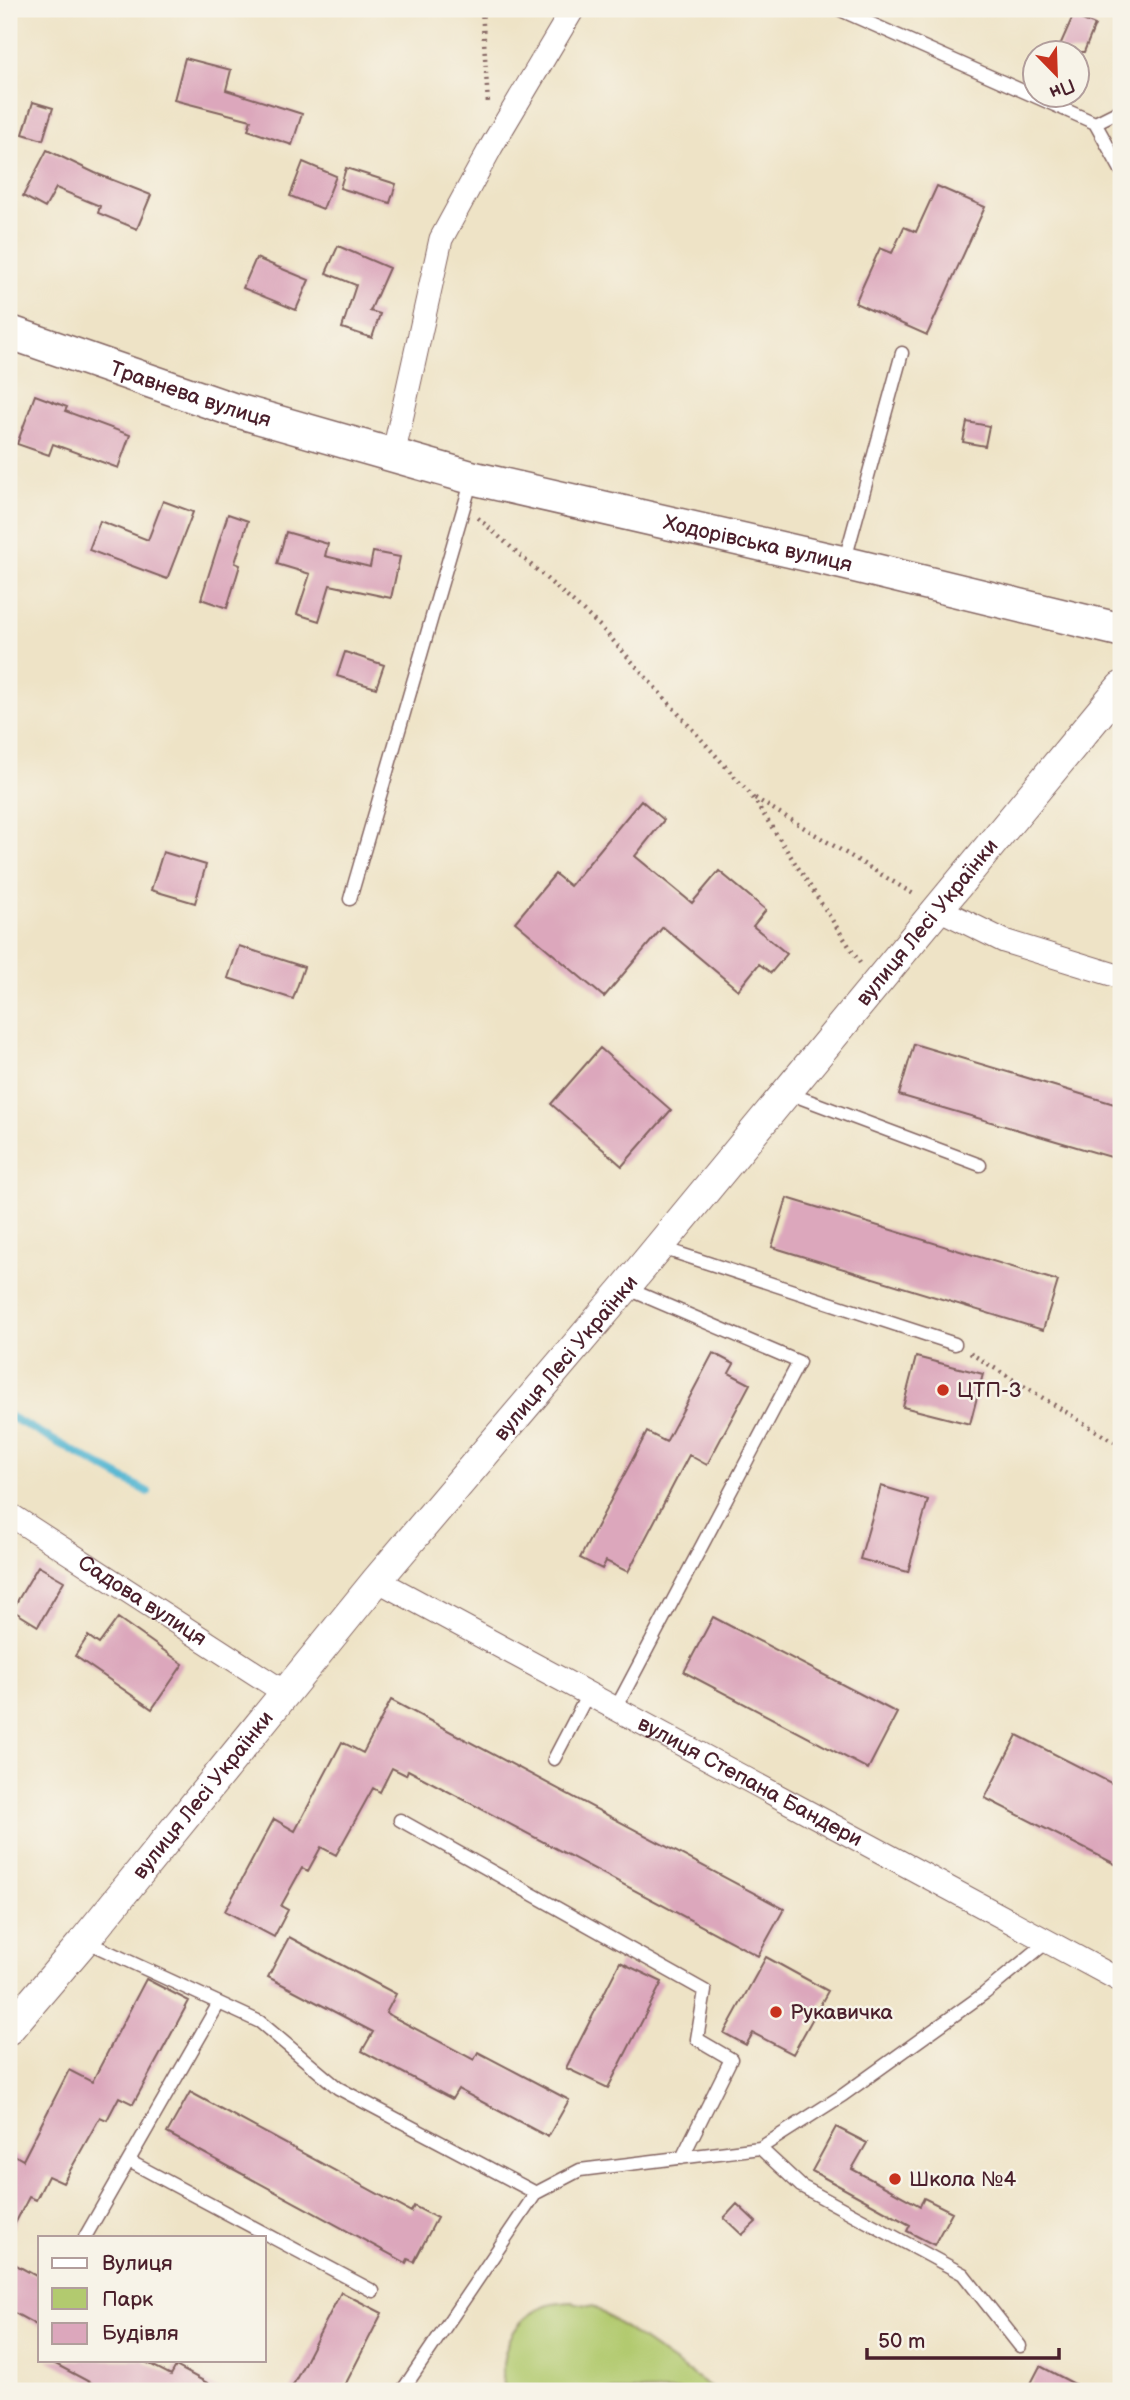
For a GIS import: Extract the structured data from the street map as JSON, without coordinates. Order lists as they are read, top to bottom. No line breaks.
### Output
{"streets":{"main road":["Травнева вулиця","Ходорівська вулиця"],"street":["вулиця Лесі Українки","Садова вулиця","вулиця Степана Бандери"]},"crossings":[["Травнева вулиця","Ходорівська вулиця"],["вулиця Лесі Українки","Садова вулиця"],["вулиця Лесі Українки","вулиця Степана Бандери"]],"places":["ЦТП-3","Рукавичка","Школа №4"],"legend":["Вулиця","Парк","Будівля"],"scale_bar":"50 m","north":"bottom right"}
